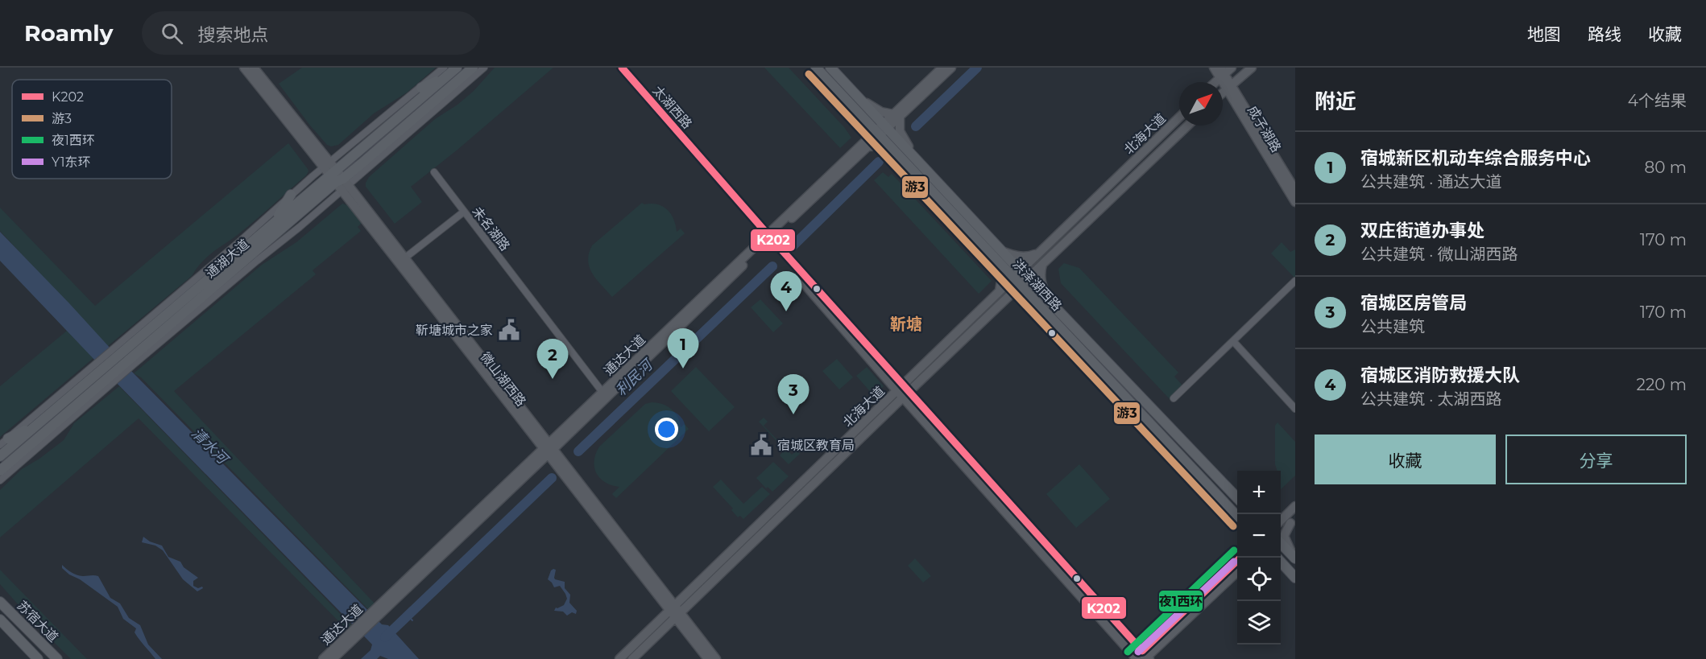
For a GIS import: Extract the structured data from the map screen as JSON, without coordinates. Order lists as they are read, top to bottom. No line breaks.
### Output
{"streets":{"main road":["通湖大道","洪泽湖西路","苏宿大道"],"street":["太湖西路","成子湖路","北海大道","未名湖路","通达大道","微山湖西路"]},"crossings":[["太湖西路","北海大道"],["太湖西路","通达大道"],["北海大道","洪泽湖西路"],["北海大道","微山湖西路"],["未名湖路","通达大道"],["通湖大道","微山湖西路"],["洪泽湖西路","通达大道"],["通达大道","微山湖西路"]],"districts":["靳塘"],"water":["利民河","清水河"],"places":{"public building":["靳塘城市之家","宿城区教育局"]},"lines":["transit line K202","transit line 游3","transit line 夜1西环","transit line Y1东环"],"legend":["K202","游3","夜1西环","Y1东环"],"north":"top right","page":{"header":"Roamly","search":"搜索地点","nav":["地图","路线","收藏"],"heading":["附近","4个结果"],"list":[{"mark":"1","name":"宿城新区机动车综合服务中心","note":"公共建筑 · 通达大道","value":"80 m"},{"mark":"2","name":"双庄街道办事处","note":"公共建筑 · 微山湖西路","value":"170 m"},{"mark":"3","name":"宿城区房管局","note":"公共建筑","value":"170 m"},{"mark":"4","name":"宿城区消防救援大队","note":"公共建筑 · 太湖西路","value":"220 m"}],"pins":["4","1","2","3"],"buttons":["收藏","分享"],"map_buttons":["+","−"]}}
